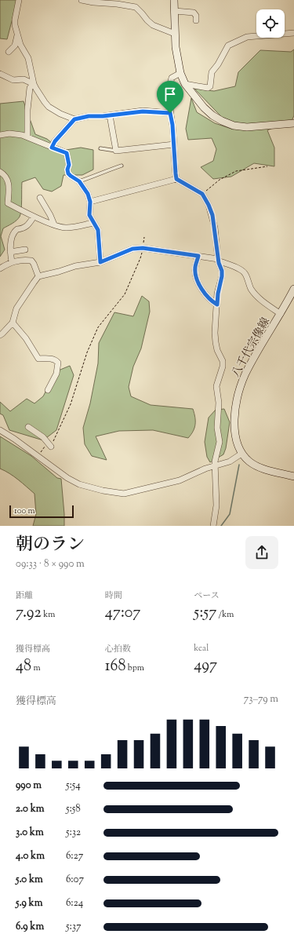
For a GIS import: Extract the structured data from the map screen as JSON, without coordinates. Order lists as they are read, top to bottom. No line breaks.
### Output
{"streets":{"main road":["八千代宗像線"]},"scale_bar":"100 m","page":{"scale":"100 m","heading":["朝のラン","09:33 · 8 × 990 m"],"stats":[["距離","7.92 km"],["時間","47:07"],["ペース","5:57 /km"],["獲得標高","48 m"],["心拍数","168 bpm"],["kcal","497"]],"chart":["獲得標高","73–79 m"],"list":[{"name":"990 m","note":"5:54"},{"name":"2.0 km","note":"5:58"},{"name":"3.0 km","note":"5:32"},{"name":"4.0 km","note":"6:27"},{"name":"5.0 km","note":"6:07"},{"name":"5.9 km","note":"6:24"},{"name":"6.9 km","note":"5:37"}]}}
